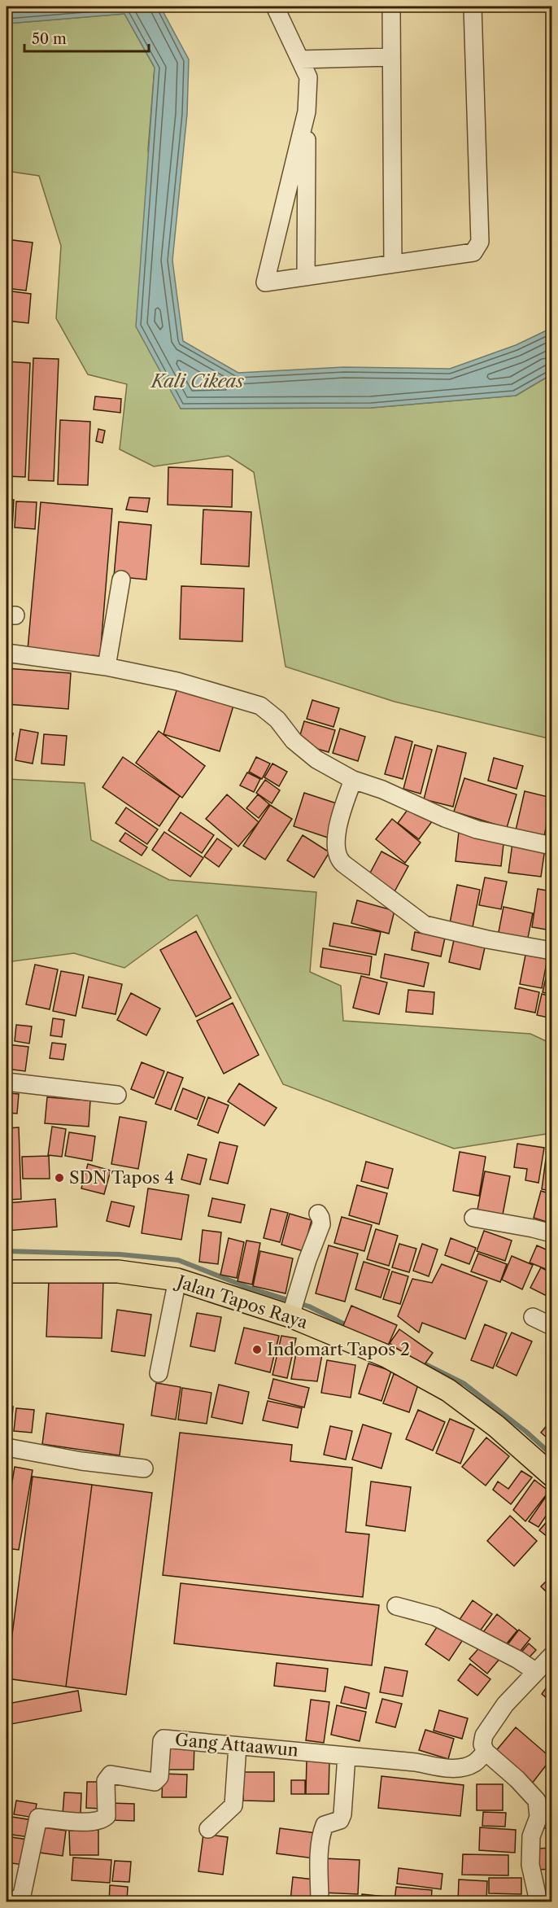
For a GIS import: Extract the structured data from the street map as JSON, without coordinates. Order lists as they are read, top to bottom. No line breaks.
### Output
{"streets":{"main road":["Jalan Tapos Raya"],"street":["Gang Attaawun"]},"water":["Kali Cikeas"],"places":["SDN Tapos 4","Indomart Tapos 2"],"scale_bar":"50 m"}
